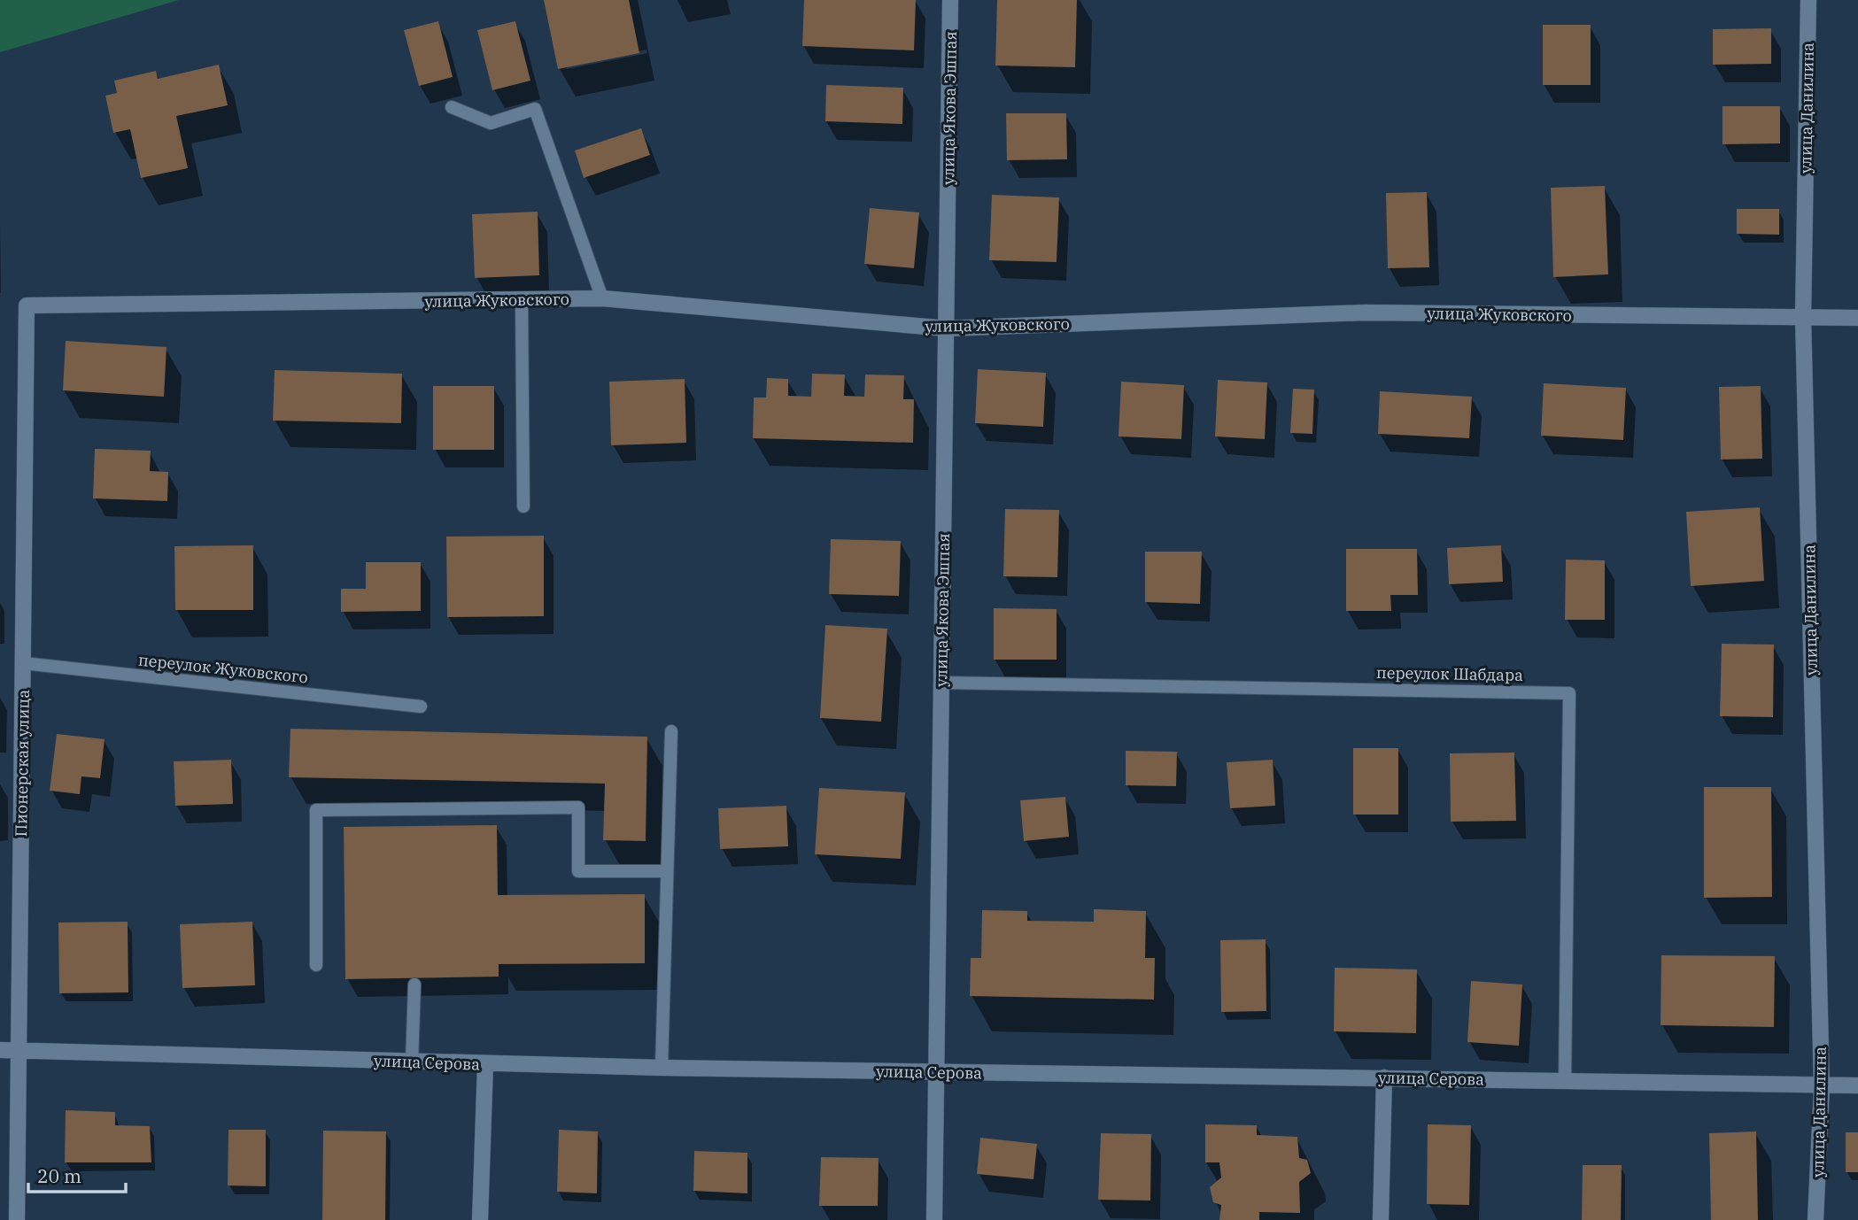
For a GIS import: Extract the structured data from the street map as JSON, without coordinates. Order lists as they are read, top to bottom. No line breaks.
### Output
{"streets":{"street":["улица Якова Эшпая","улица Данилина","улица Жуковского","Пионерская улица","улица Серова"],"lane":["переулок Жуковского","переулок Шабдара"]},"crossings":[["улица Якова Эшпая","улица Жуковского"],["улица Якова Эшпая","переулок Шабдара"],["улица Якова Эшпая","улица Серова"],["улица Данилина","улица Жуковского"],["улица Данилина","улица Серова"],["улица Жуковского","Пионерская улица"],["переулок Жуковского","Пионерская улица"],["переулок Шабдара","улица Серова"],["Пионерская улица","улица Серова"]],"scale_bar":"20 m"}
